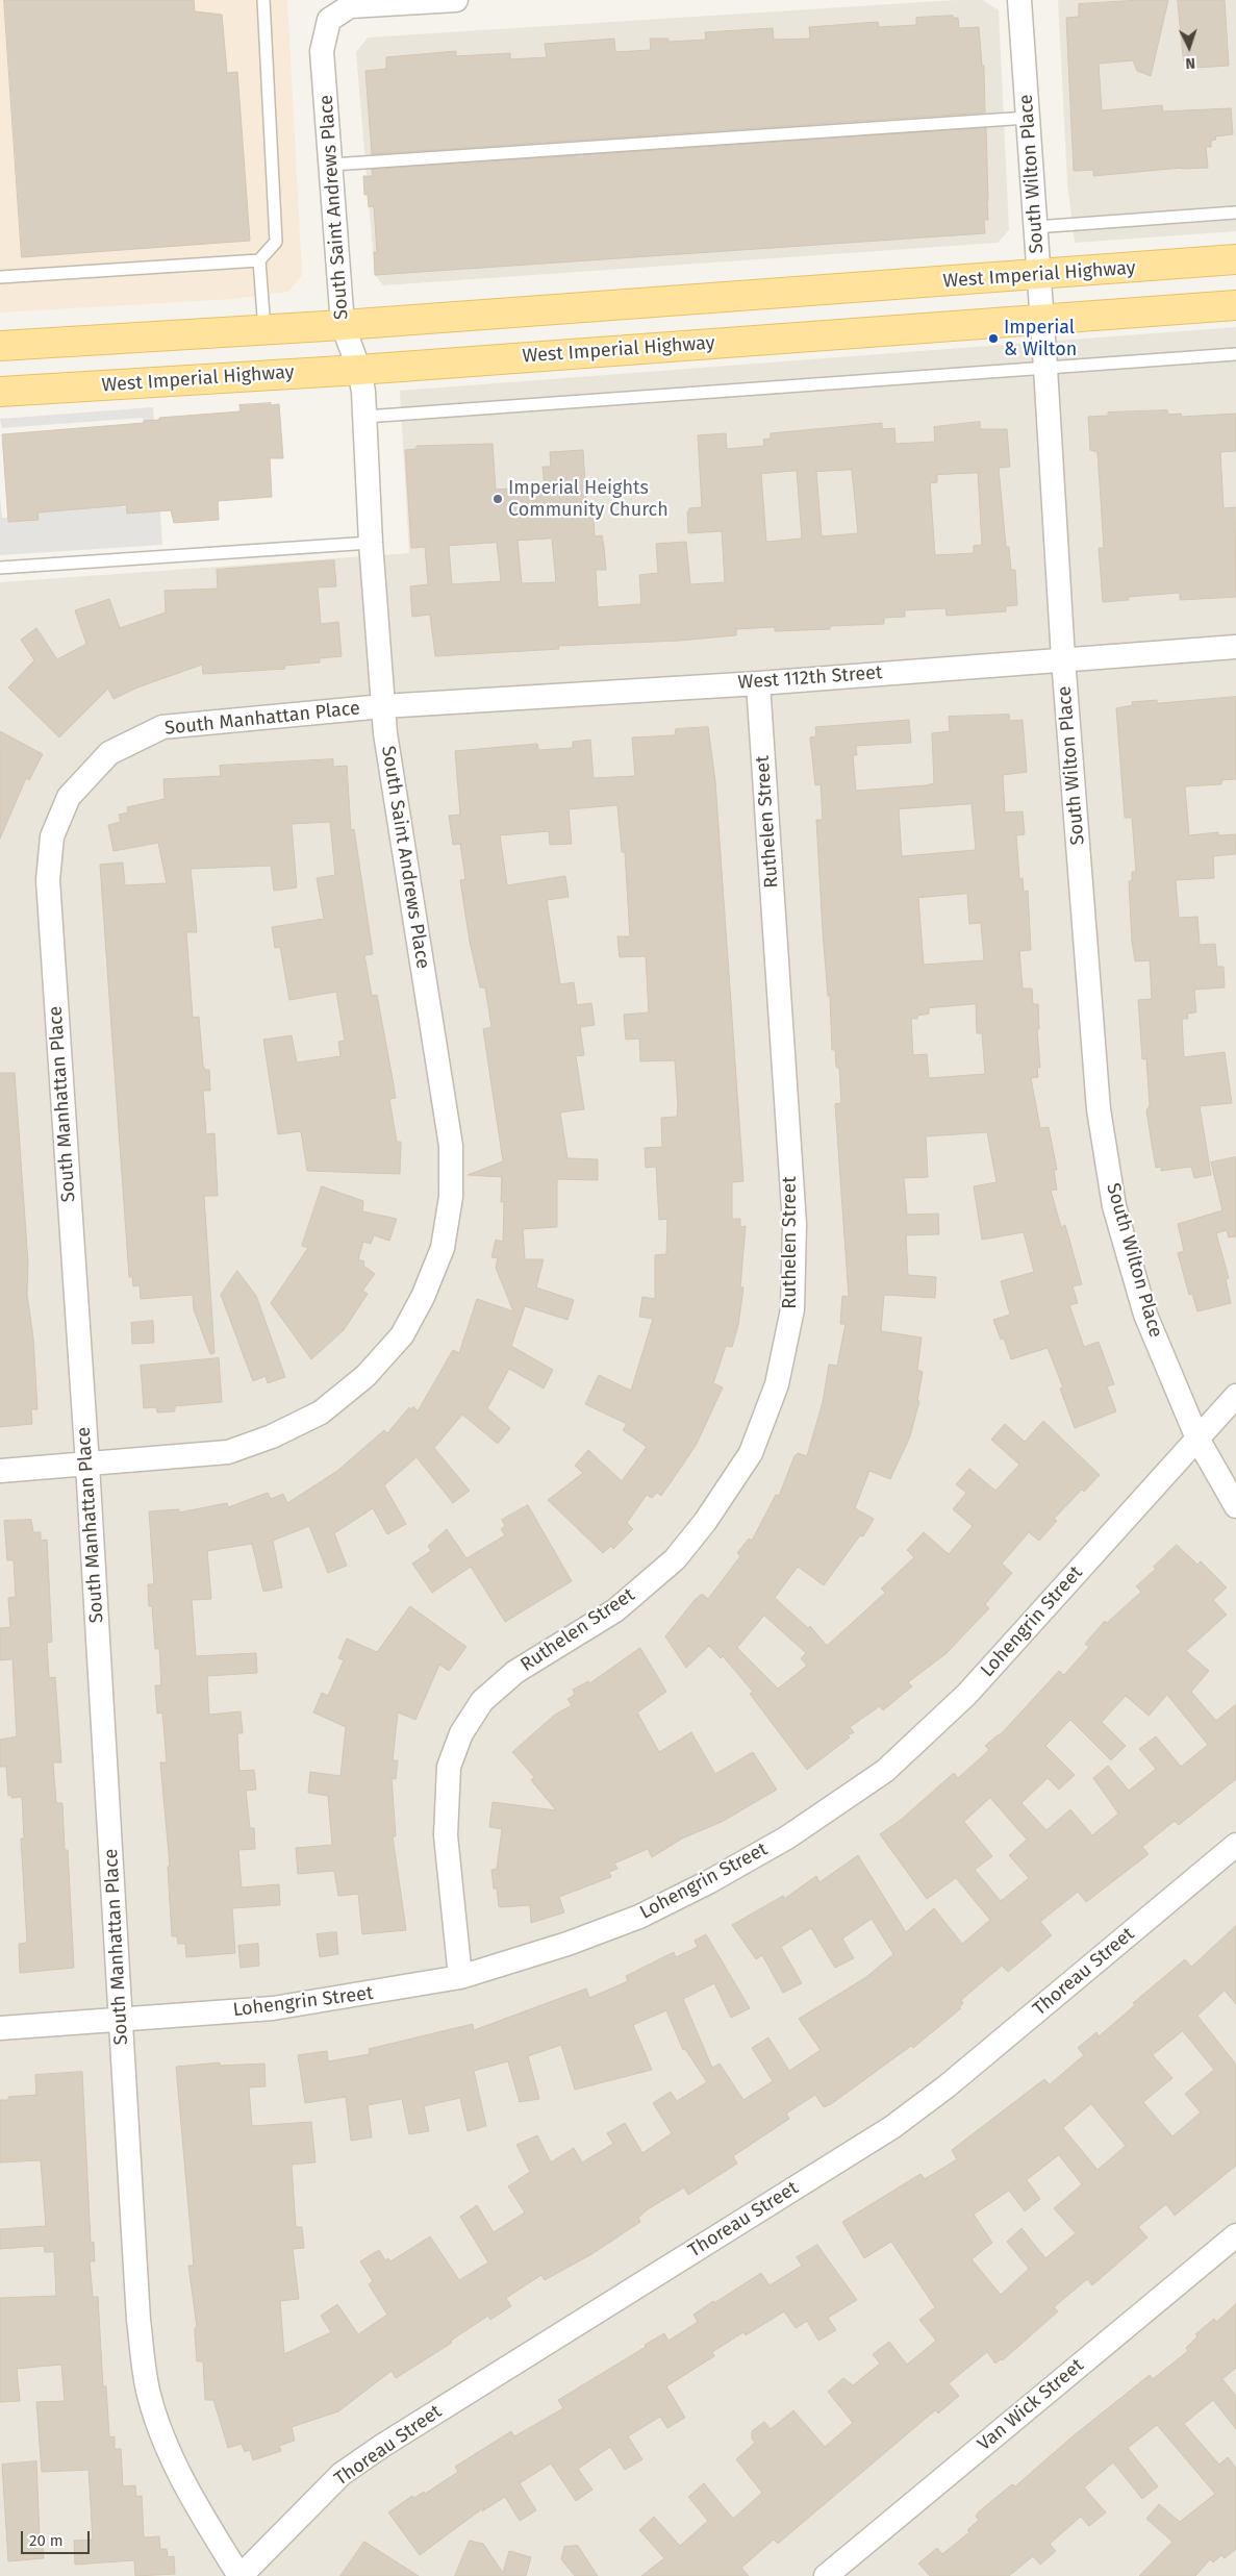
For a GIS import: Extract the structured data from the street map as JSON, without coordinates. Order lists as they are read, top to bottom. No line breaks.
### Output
{"streets":{"main road":["West Imperial Highway"],"street":["South Wilton Place","South Saint Andrews Place","West 112th Street","South Manhattan Place","Ruthelen Street","Lohengrin Street","Thoreau Street","Van Wick Street"]},"crossings":[["South Wilton Place","West Imperial Highway"],["South Wilton Place","West 112th Street"],["South Wilton Place","Lohengrin Street"],["South Saint Andrews Place","West Imperial Highway"],["South Saint Andrews Place","West 112th Street"],["South Saint Andrews Place","South Manhattan Place"],["West 112th Street","South Manhattan Place"],["West 112th Street","Ruthelen Street"],["South Manhattan Place","Lohengrin Street"],["South Manhattan Place","Thoreau Street"],["Ruthelen Street","Lohengrin Street"]],"places":["Imperial & Wilton","Imperial Heights Community Church"],"scale_bar":"20 m","north":"bottom"}
